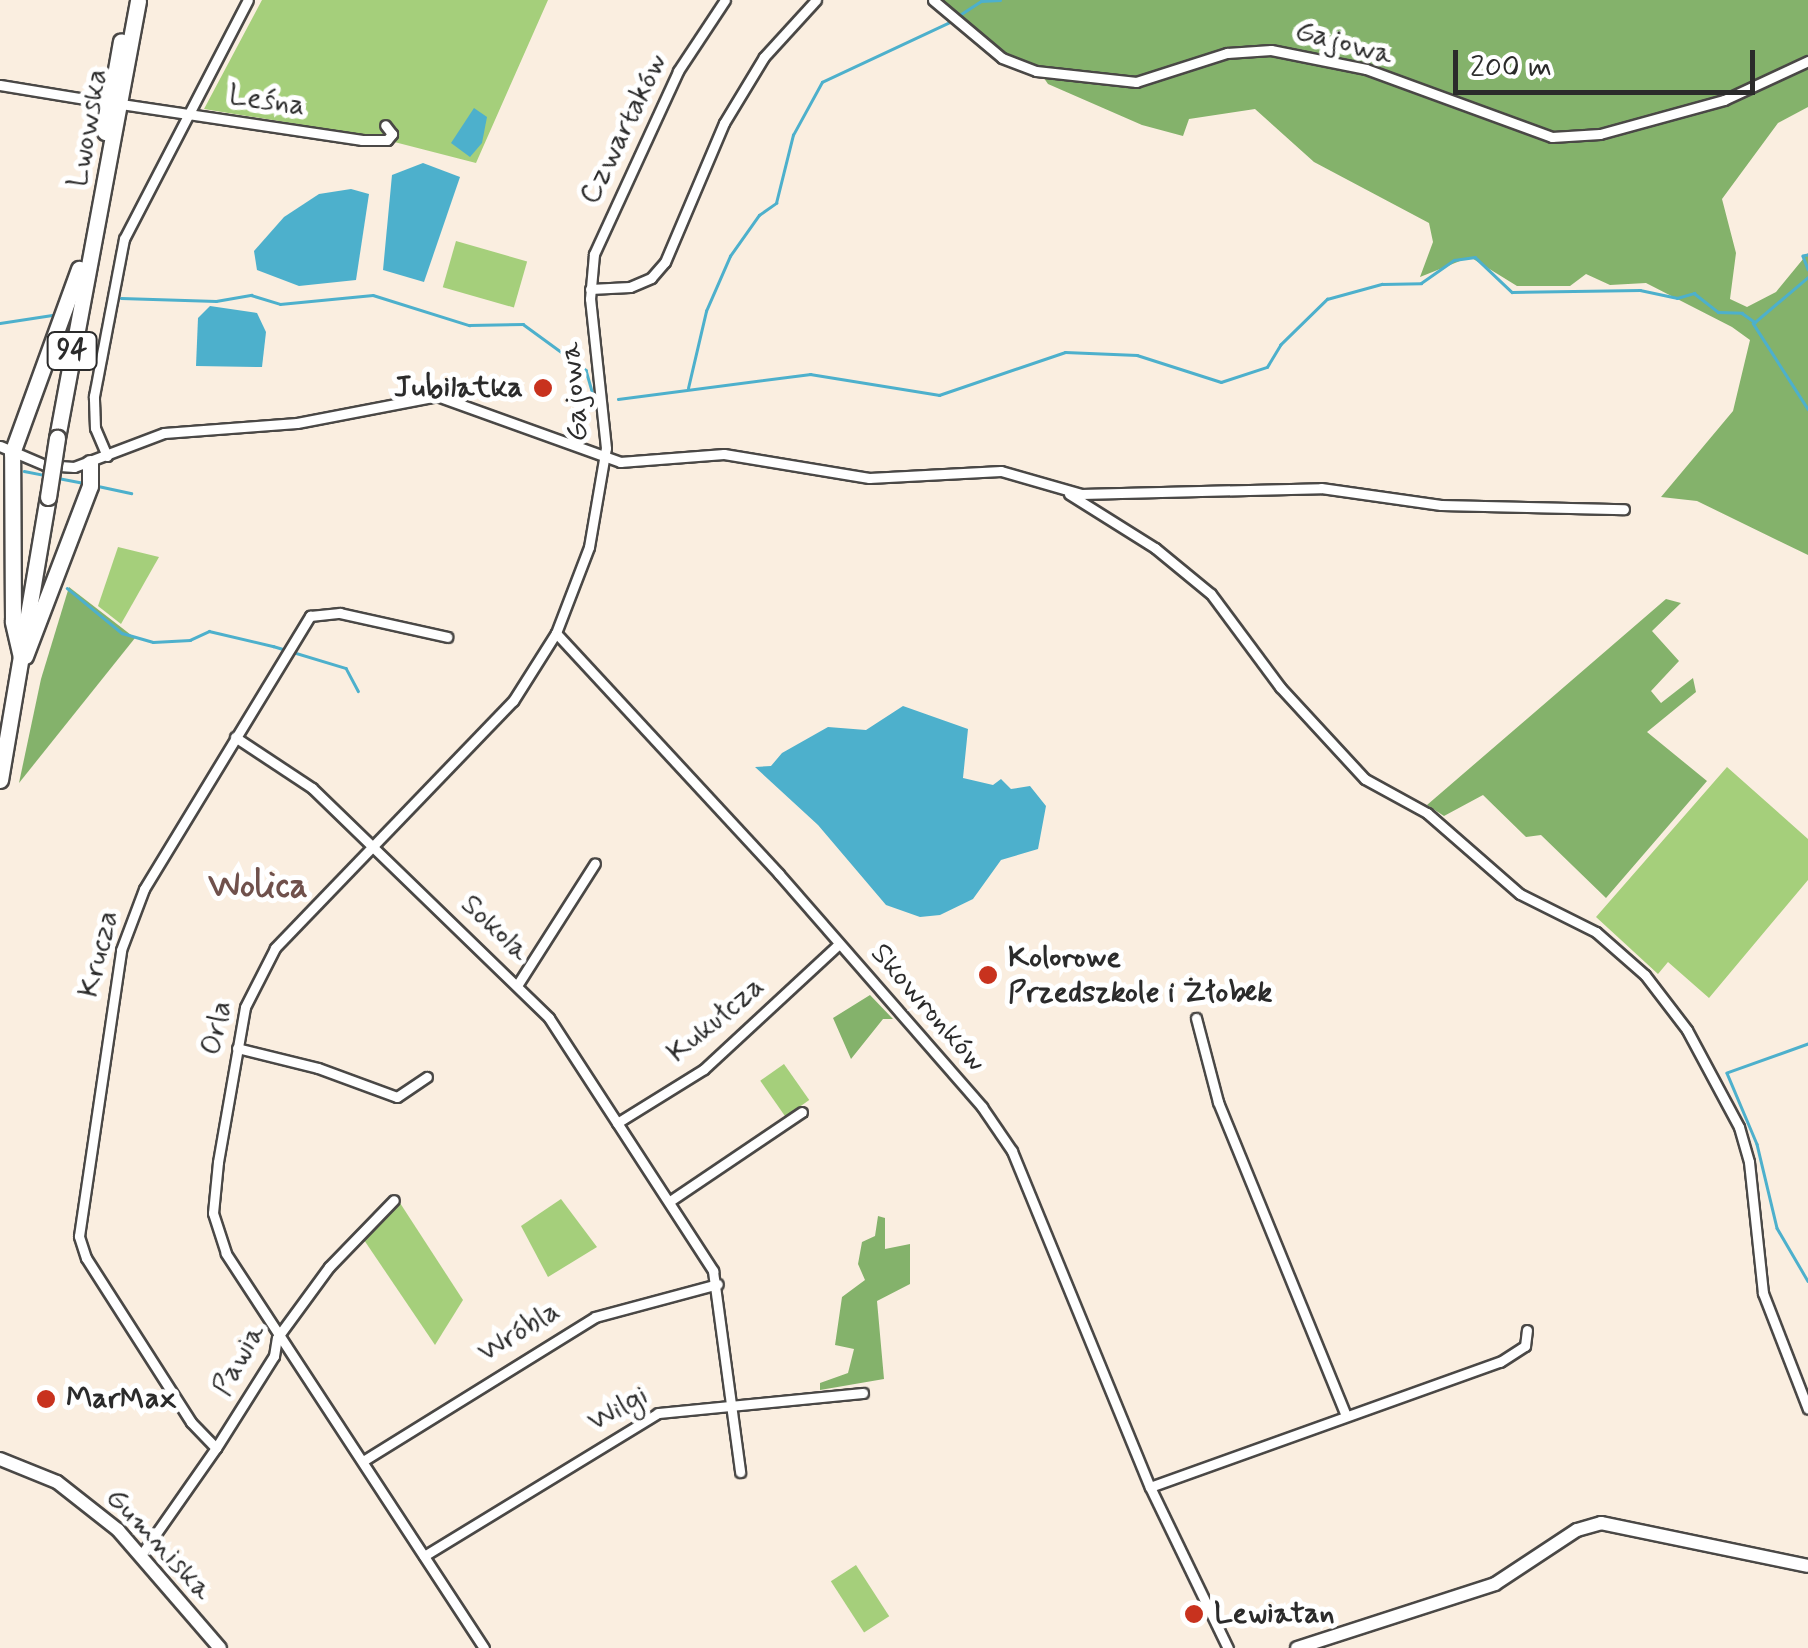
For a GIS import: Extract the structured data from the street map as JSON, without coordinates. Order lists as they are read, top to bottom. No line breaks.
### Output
{"streets":{"main road":["Lwowska","94"],"street":["Gajowa","Leśna","Czwartaków","Sokola","Krucza","Skowronków","Kukułcza","Orla","Wróbla","Pawia","Wilgi","Gumniska"]},"crossings":[["Gajowa","Czwartaków"],["Gajowa","Orla"],["Leśna","Lwowska"],["Sokola","Krucza"],["Sokola","Kukułcza"],["Sokola","Orla"],["Sokola","Wróbla"],["Sokola","Wilgi"],["Krucza","Pawia"],["Skowronków","Kukułcza"],["Skowronków","Orla"],["Orla","Wróbla"],["Orla","Pawia"],["Orla","Wilgi"],["Pawia","Gumniska"]],"districts":["Wolica"],"places":["Jubilatka","Kolorowe Przedszkole i Żłobek","MarMax","Lewiatan"],"scale_bar":"200 m"}
